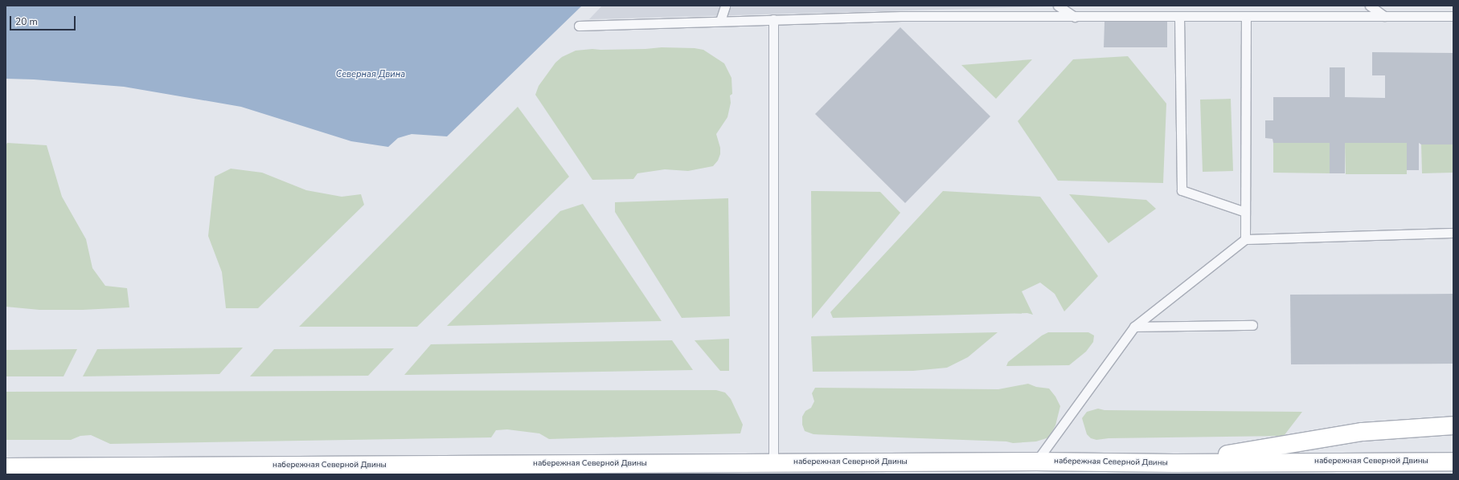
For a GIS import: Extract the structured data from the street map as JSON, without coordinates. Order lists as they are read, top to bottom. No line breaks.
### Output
{"streets":{"main road":["набережная Северной Двины"]},"water":["Северная Двина"],"scale_bar":"20 m"}
